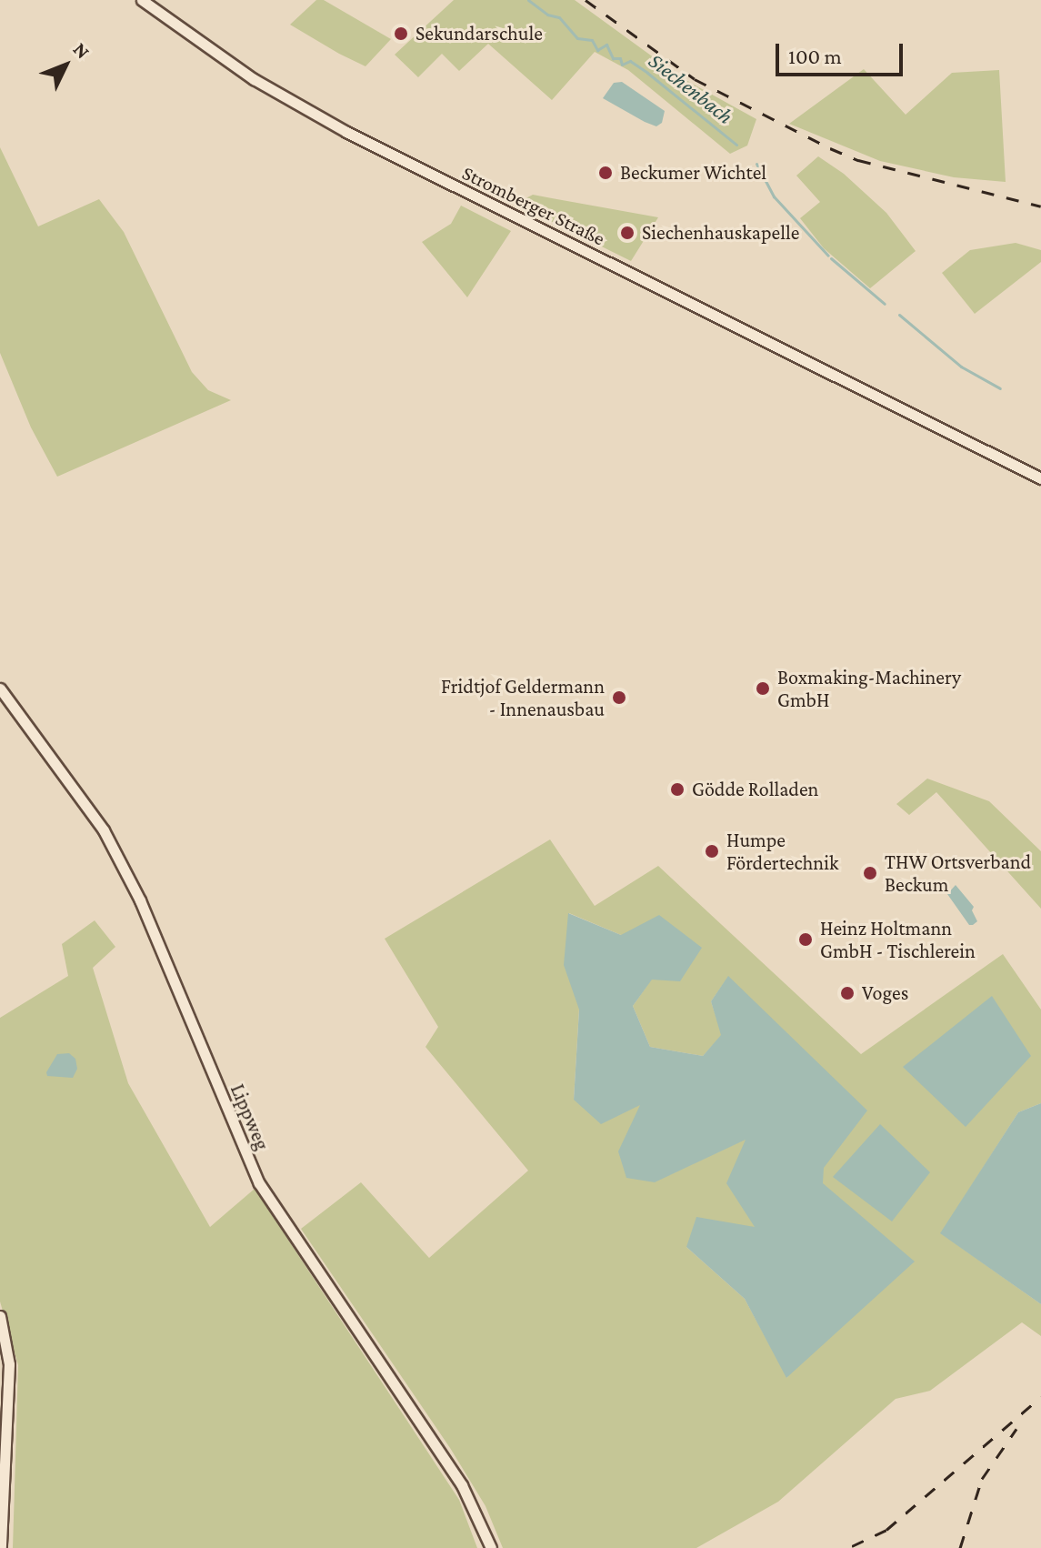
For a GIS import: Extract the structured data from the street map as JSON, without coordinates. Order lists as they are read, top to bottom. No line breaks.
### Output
{"streets":{"street":["Stromberger Straße","Lippweg"]},"water":["Siechenbach"],"places":["Sekundarschule","Beckumer Wichtel","Siechenhauskapelle","Boxmaking-Machinery GmbH","Fridtjof Geldermann - Innenausbau","Gödde Rolladen","Humpe Fördertechnik","THW Ortsverband Beckum","Heinz Holtmann GmbH - Tischlerein","Voges"],"scale_bar":"100 m","north":"top right"}
